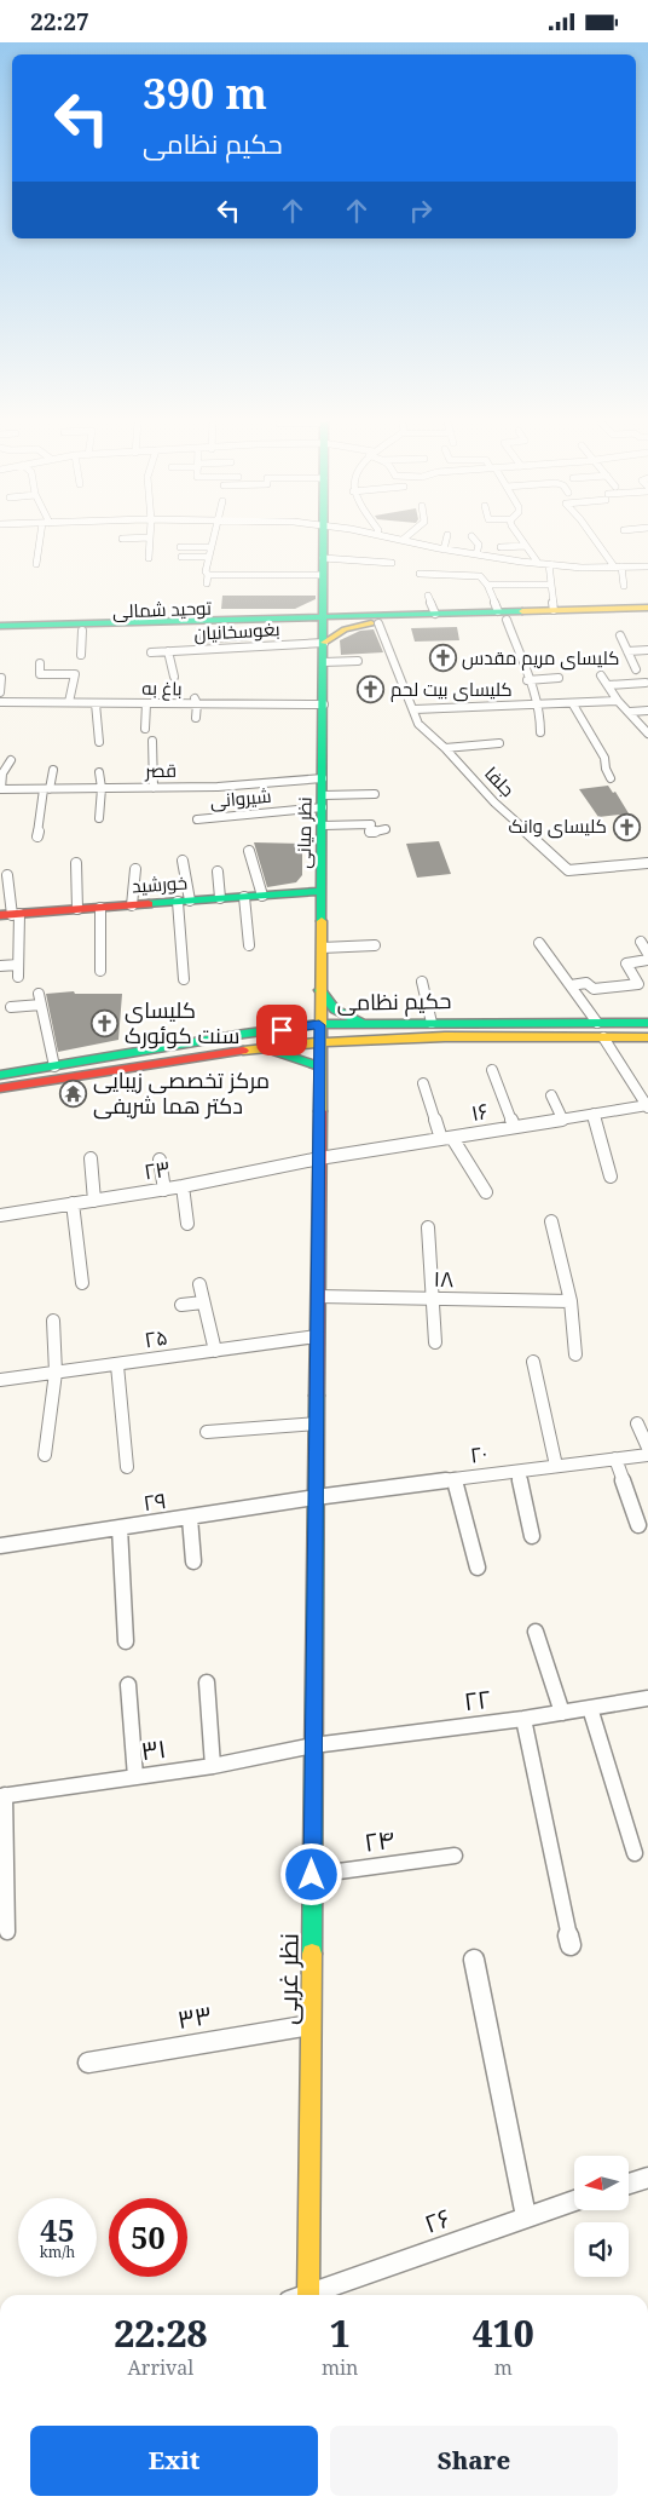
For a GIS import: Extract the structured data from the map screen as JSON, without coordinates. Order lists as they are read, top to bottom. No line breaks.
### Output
{"streets":{"main road":["توحید شمالی","نظر میانی","خورشید","حکیم نظامی","نظر غربی"],"street":["بغوسخانیان","باغ به","قصر","جلفا","شیروانی","۱۶","۲۳","۱۸","۲۵","۲۰","۲۹","۲۲","۳۱","۲۴","۳۳","۲۶"]},"crossings":[["توحید شمالی","نظر میانی"],["بغوسخانیان","نظر میانی"],["باغ به","نظر میانی"],["قصر","نظر میانی"],["شیروانی","نظر میانی"],["نظر میانی","خورشید"],["نظر میانی","حکیم نظامی"],["نظر میانی","نظر غربی"],["حکیم نظامی","نظر غربی"],["۱۶","۲۳"],["۱۶","نظر غربی"],["۲۳","نظر غربی"],["۱۸","نظر غربی"],["۲۵","نظر غربی"],["۲۰","۲۹"],["۲۰","نظر غربی"],["۲۹","نظر غربی"],["۲۲","۳۱"],["۲۲","نظر غربی"],["۳۱","نظر غربی"],["۲۴","نظر غربی"],["نظر غربی","۳۳"]],"places":{"church":["کلیسای مریم مقدس","کلیسای بیت لحم","کلیسای وانک","کلیسای سنت کوئورک"],"temple":["مرکز تخصصی زیبایی دکتر هما شریفی"]},"north":"left","page":{"status":"22:27","turn":["390 m","حکیم نظامی"],"speed":"45 km/h","limit":"50","eta":["22:28","Arrival","1","min","410","m"],"buttons":["Exit","Share"]}}
